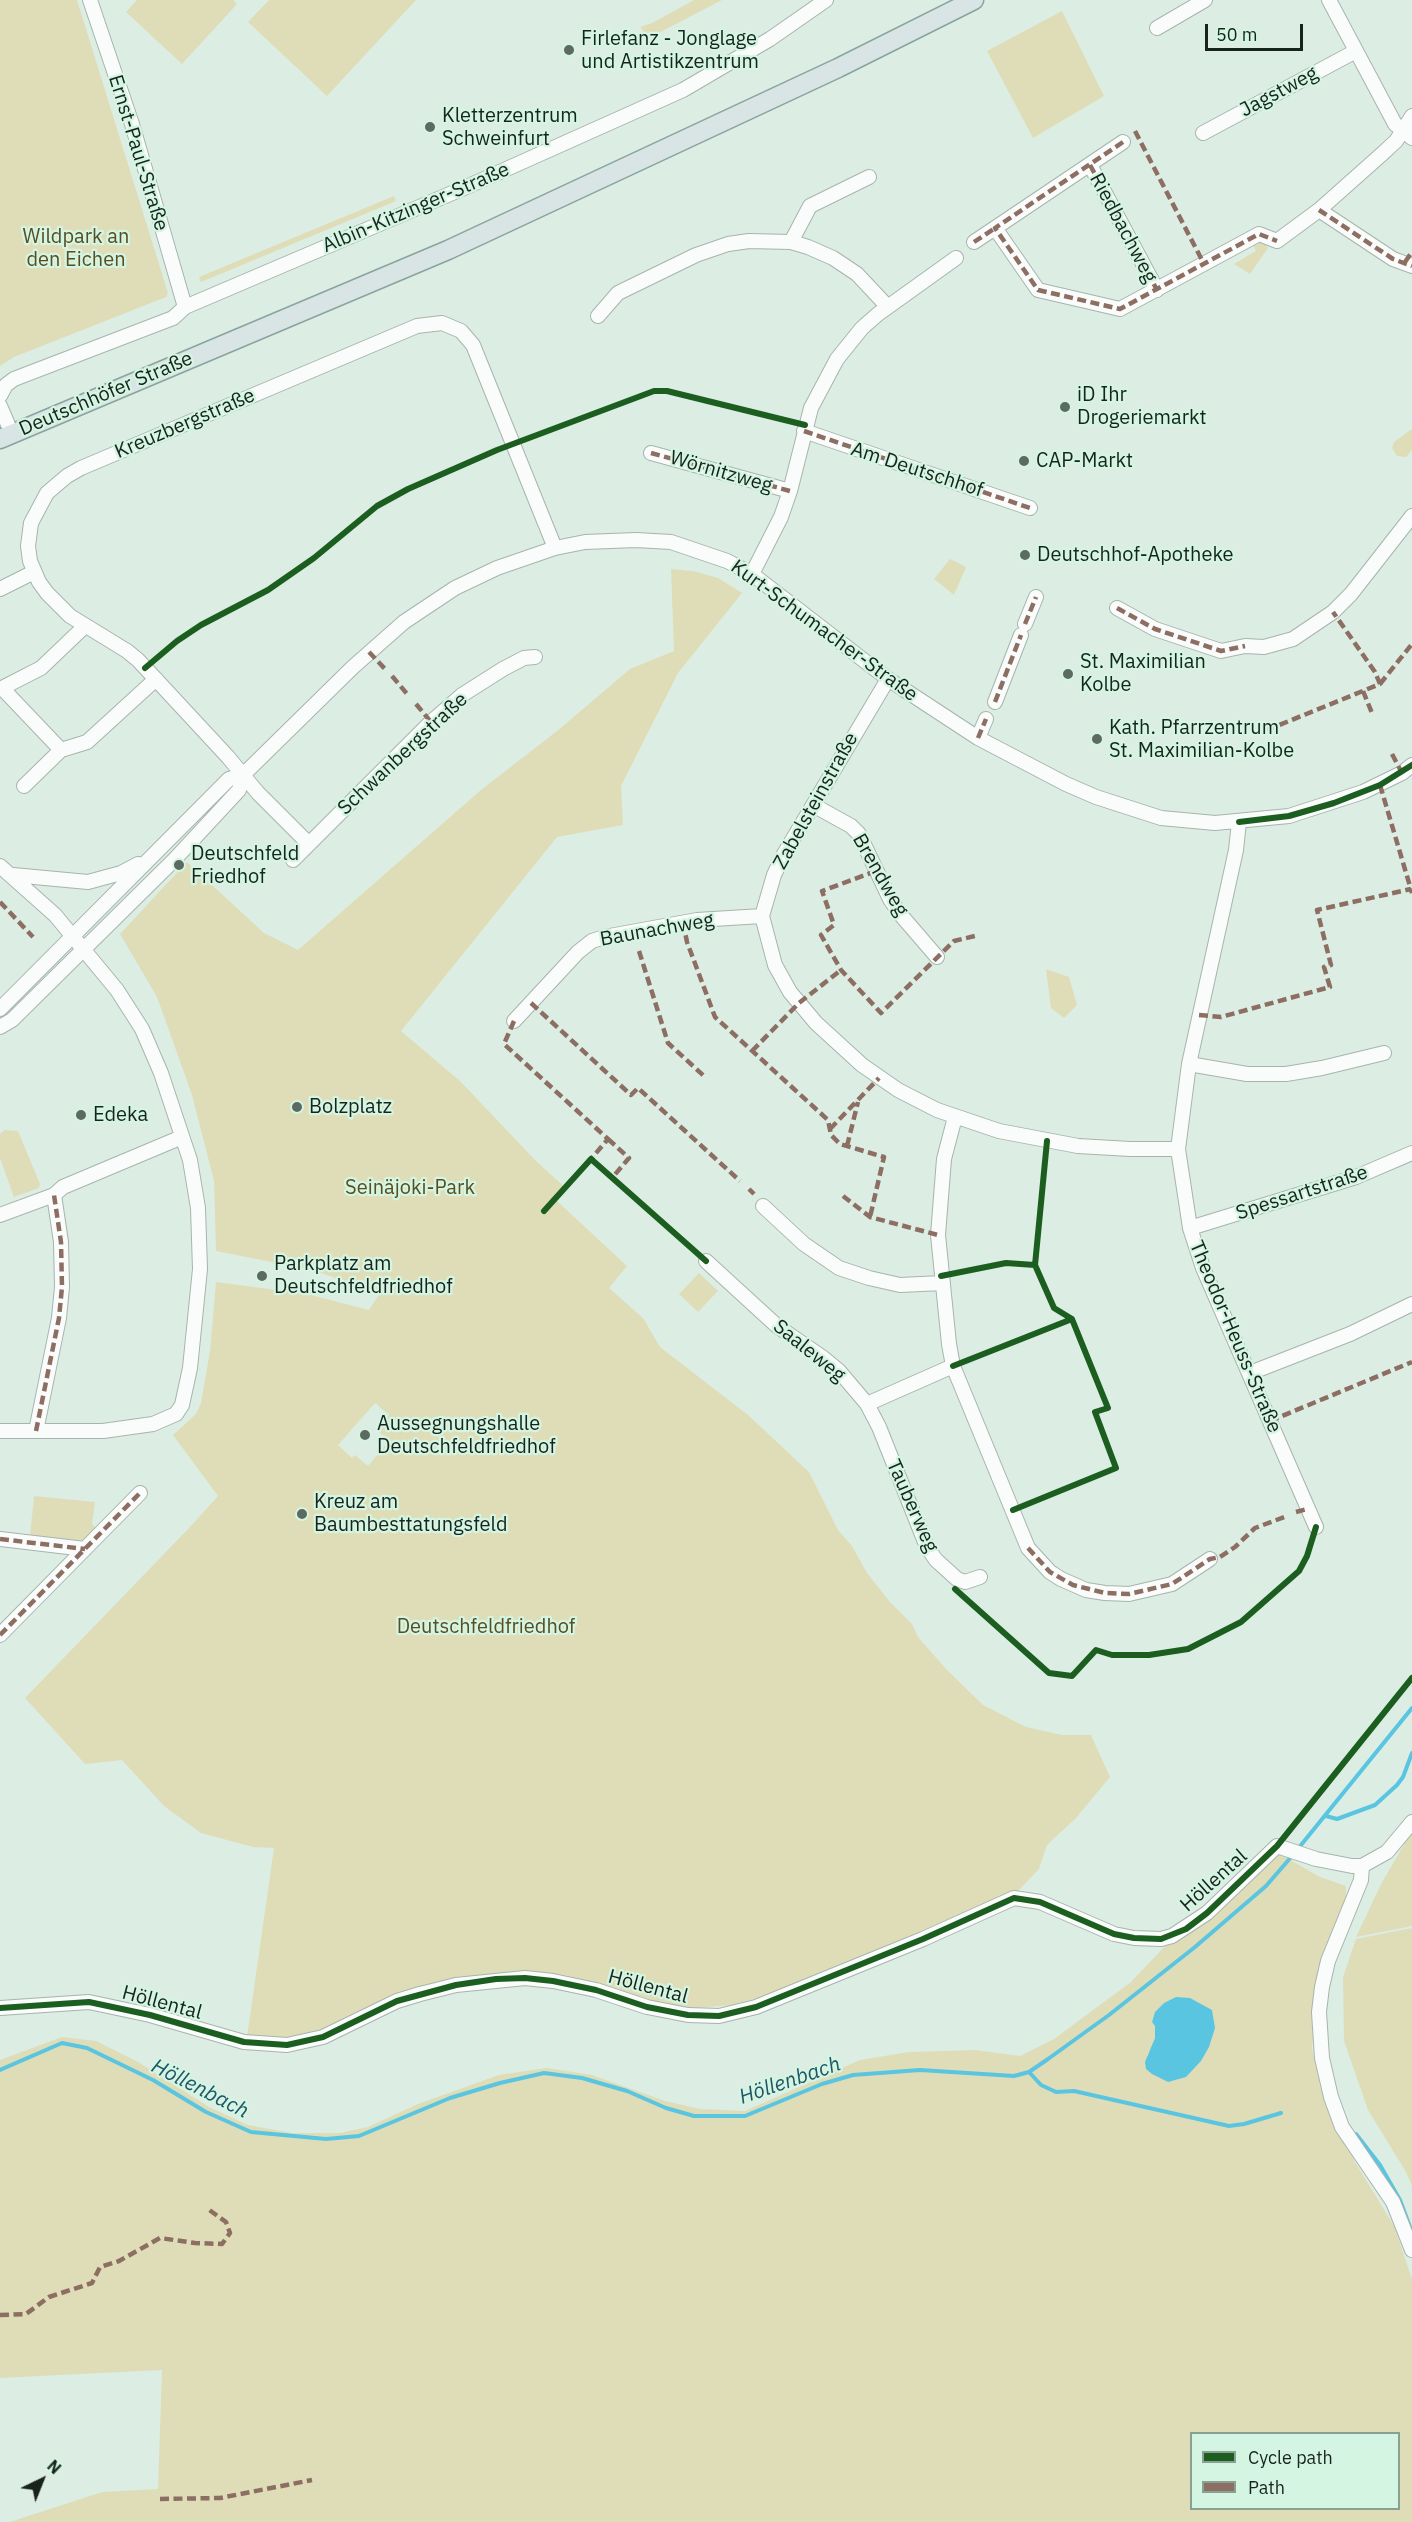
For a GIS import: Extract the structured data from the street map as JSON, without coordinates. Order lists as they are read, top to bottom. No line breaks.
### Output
{"streets":{"main road":["Deutschhöfer Straße"],"street":["Jagstweg","Ernst-Paul-Straße","Albin-Kitzinger-Straße","Riedbachweg","Kreuzbergstraße","Am Deutschhof","Wörnitzweg","Kurt-Schumacher-Straße","Schwanbergstraße","Zabelsteinstraße","Brendweg","Baunachweg","Spessartstraße","Theodor-Heuss-Straße","Saaleweg","Tauberweg","Höllental"]},"crossings":[["Ernst-Paul-Straße","Albin-Kitzinger-Straße"],["Kreuzbergstraße","Kurt-Schumacher-Straße"],["Kurt-Schumacher-Straße","Zabelsteinstraße"],["Kurt-Schumacher-Straße","Theodor-Heuss-Straße"],["Zabelsteinstraße","Brendweg"],["Zabelsteinstraße","Baunachweg"],["Zabelsteinstraße","Theodor-Heuss-Straße"],["Spessartstraße","Theodor-Heuss-Straße"],["Saaleweg","Tauberweg"]],"water":["Höllenbach"],"parks":["Wildpark an den Eichen","Seinäjoki-Park","Deutschfeldfriedhof"],"places":["Firlefanz - Jonglage und Artistikzentrum","Kletterzentrum Schweinfurt","iD Ihr Drogeriemarkt","CAP-Markt","Deutschhof-Apotheke","St. Maximilian Kolbe","Kath. Pfarrzentrum St. Maximilian-Kolbe","Deutschfeld Friedhof","Bolzplatz","Edeka","Parkplatz am Deutschfeldfriedhof","Aussegnungshalle Deutschfeldfriedhof","Kreuz am Baumbesttatungsfeld"],"legend":["Cycle path","Path"],"scale_bar":"50 m","north":"top right"}
